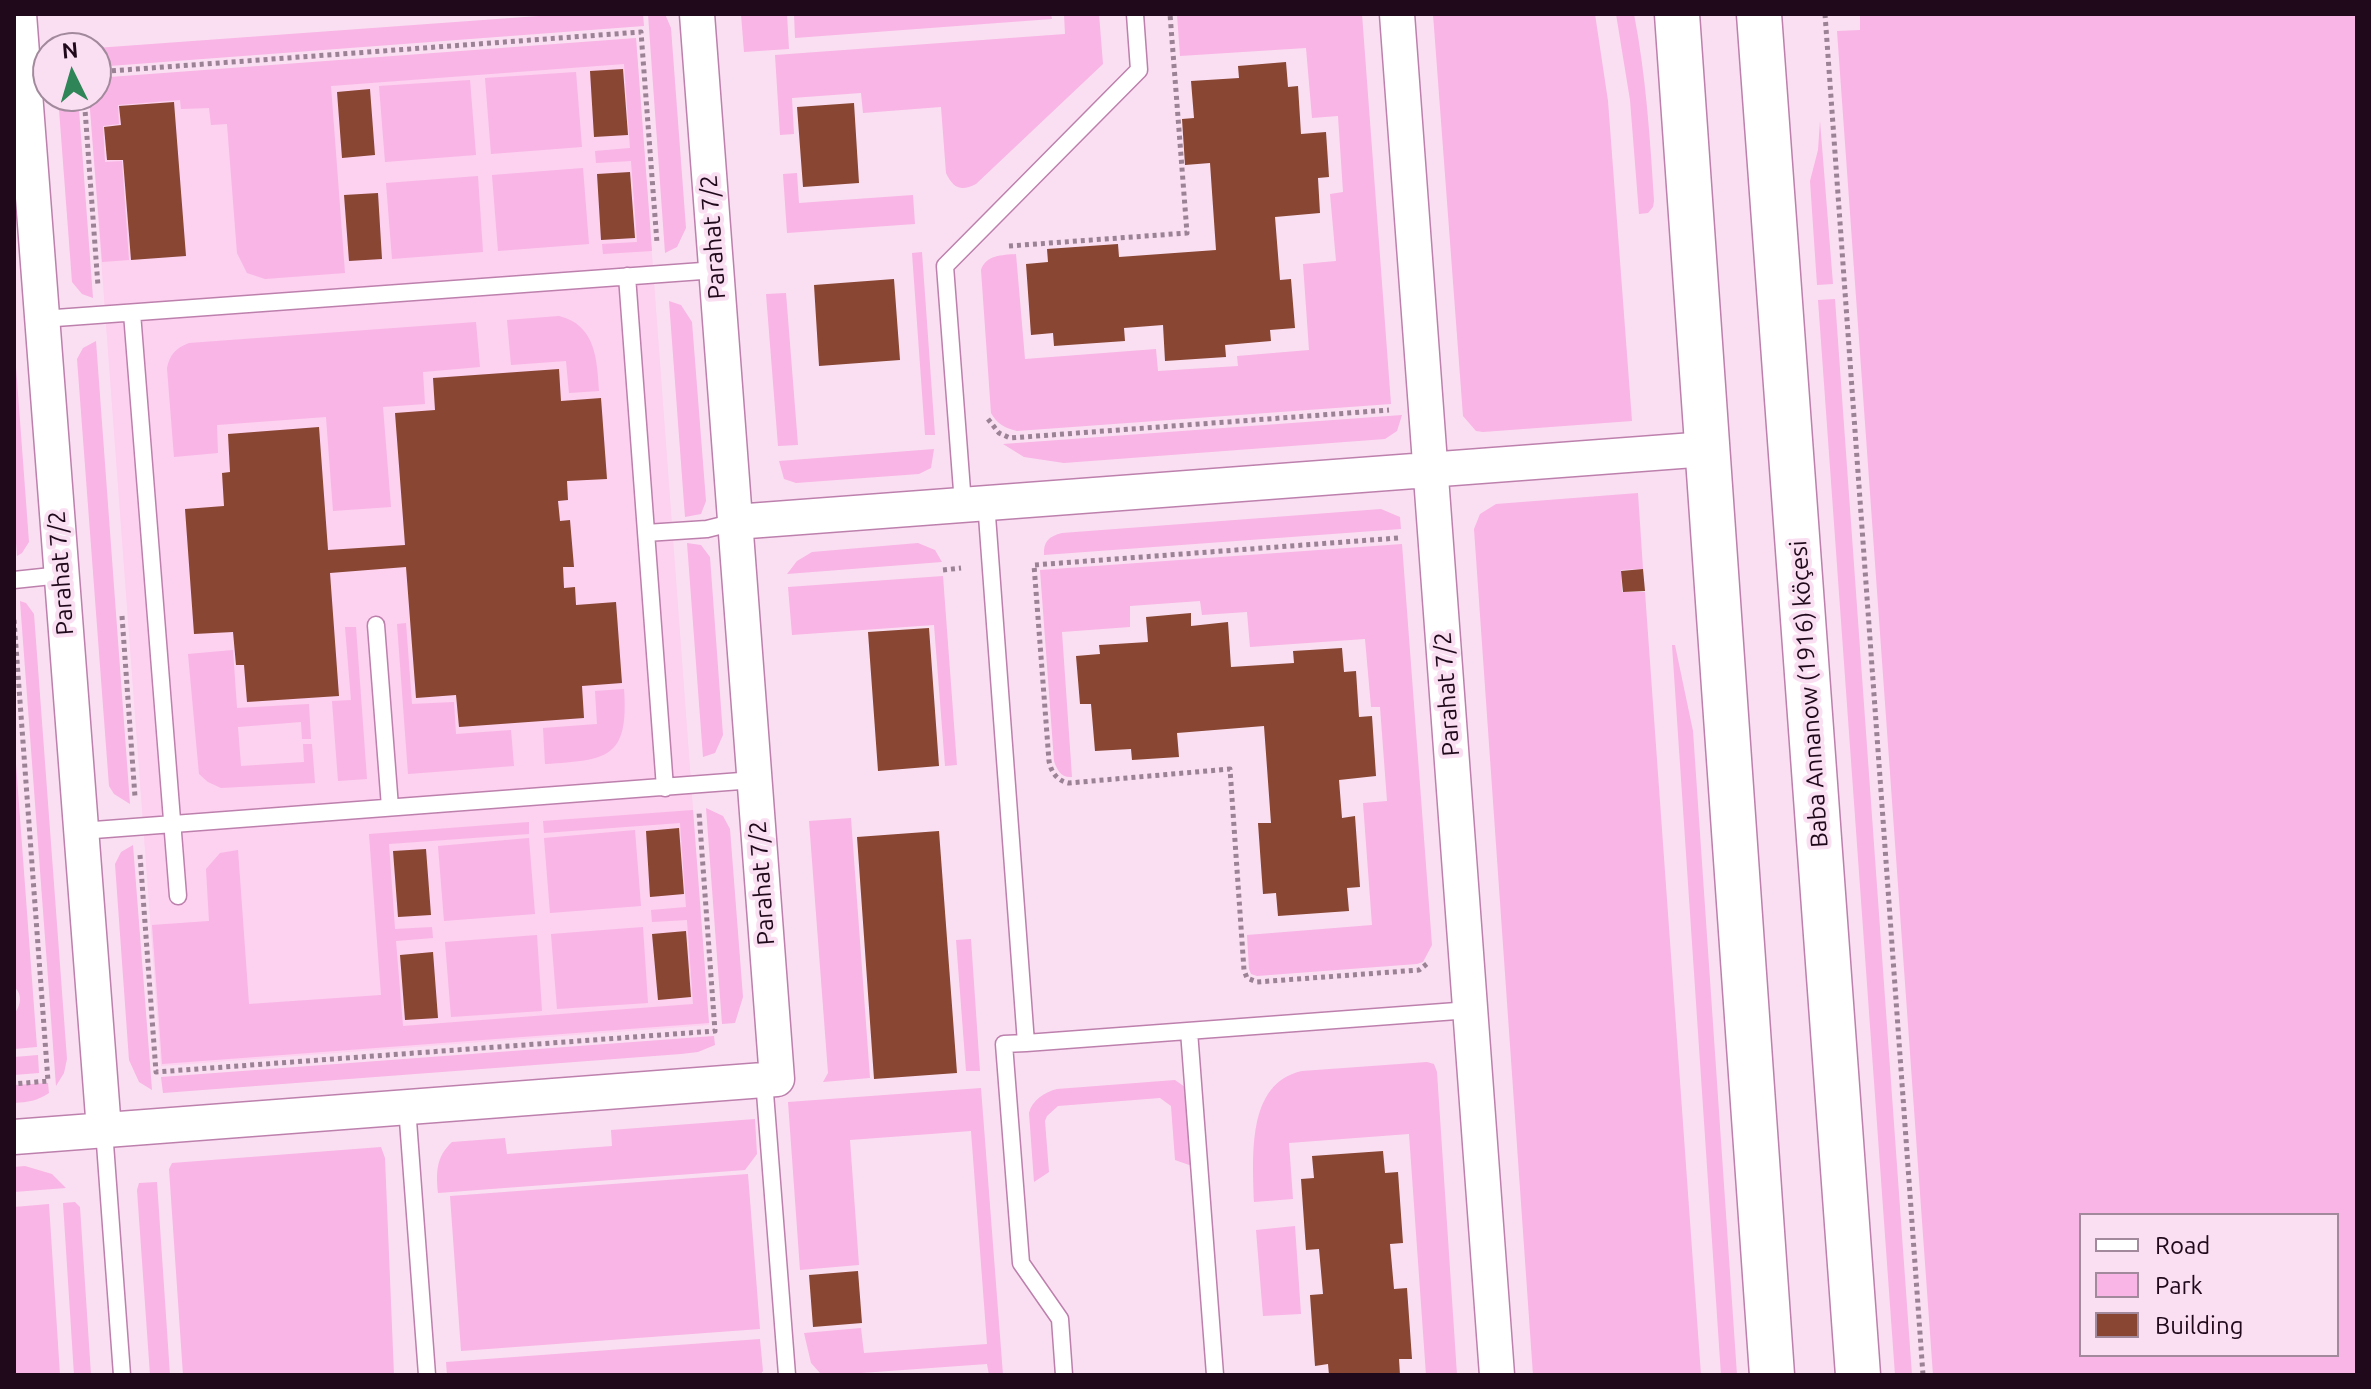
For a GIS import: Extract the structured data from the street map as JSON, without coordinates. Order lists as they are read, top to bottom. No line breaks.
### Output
{"streets":{"main road":["Baba Annanow (1916) köçesi"],"street":["Parahat 7/2"]},"legend":["Road","Park","Building"],"north":"top"}
